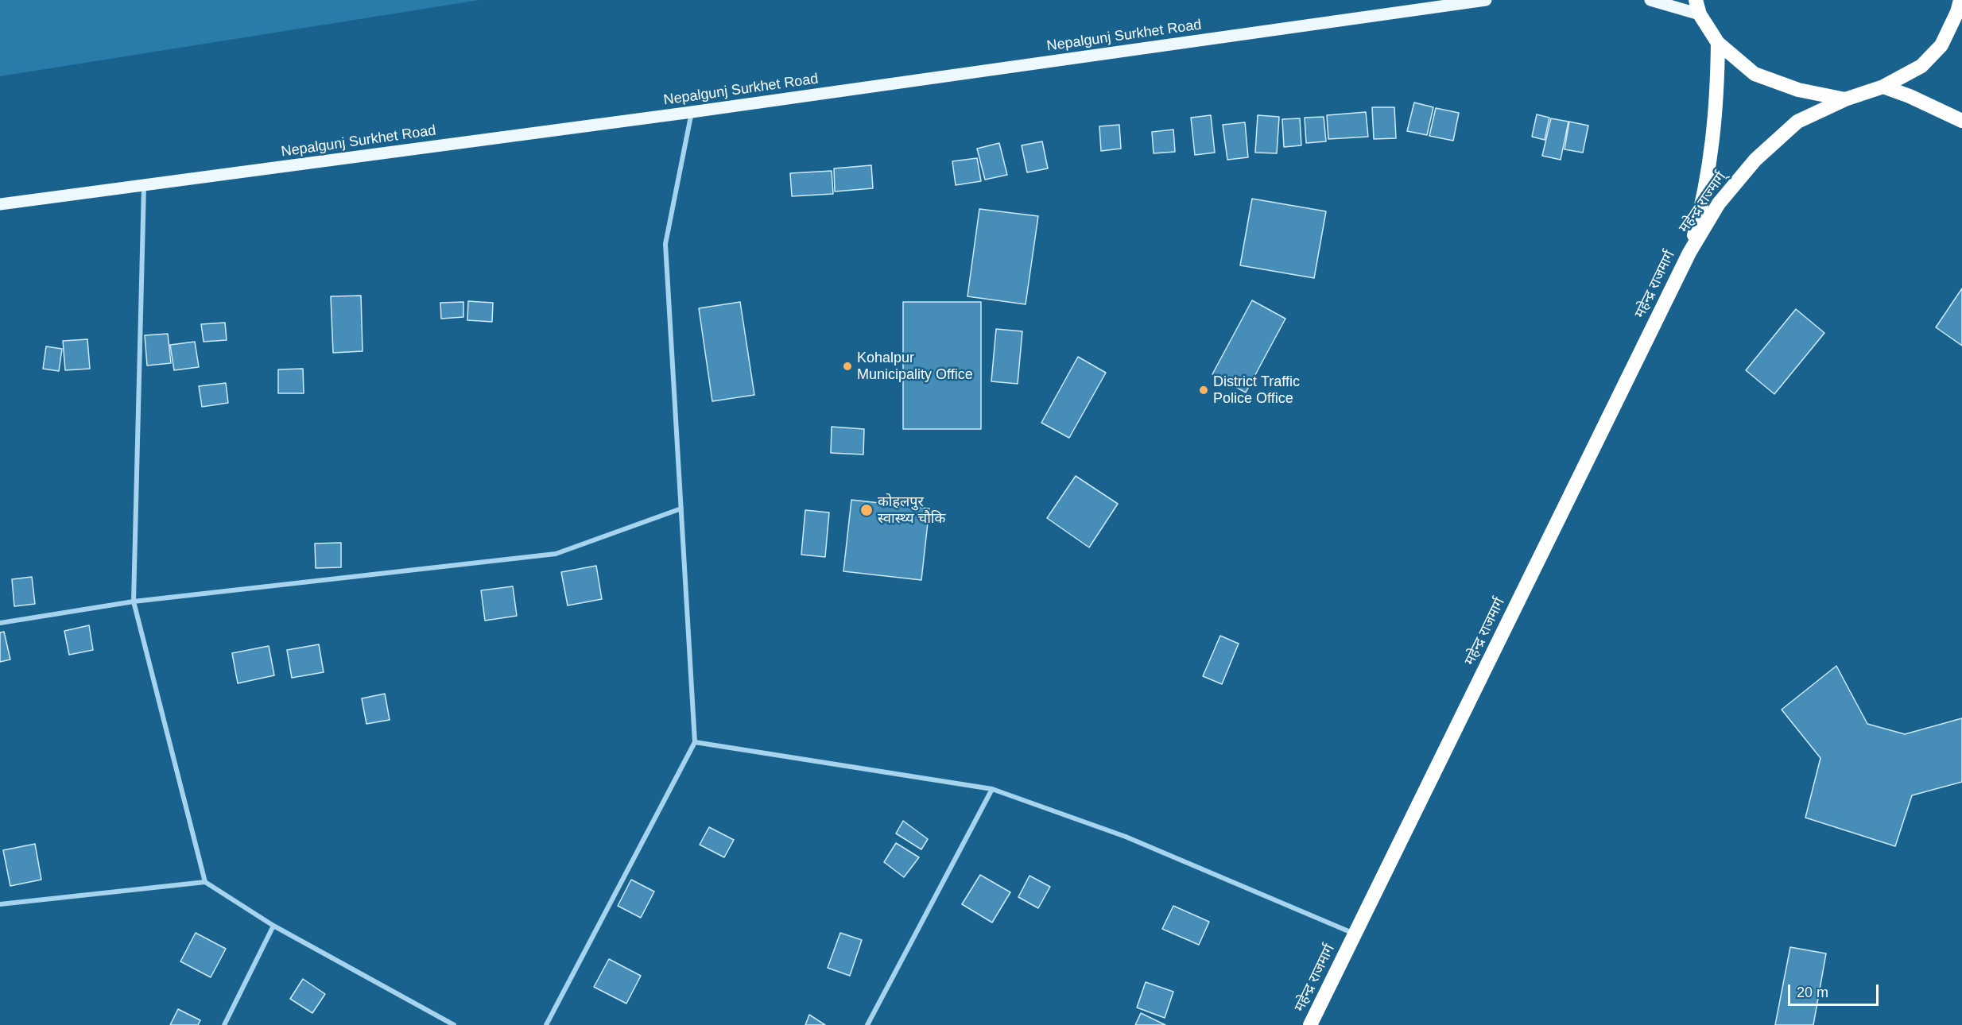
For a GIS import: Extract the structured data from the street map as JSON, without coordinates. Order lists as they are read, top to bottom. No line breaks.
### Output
{"streets":{"highway":["महेन्द्र राज्मार्ग्","महेन्द्र राजमार्ग"],"main road":["Nepalgunj Surkhet Road"]},"crossings":[["महेन्द्र राज्मार्ग्","महेन्द्र राजमार्ग"]],"places":["Kohalpur Municipality Office","District Traffic Police Office","कोहलपुर स्वास्थ्य चौकि"],"scale_bar":"20 m"}
